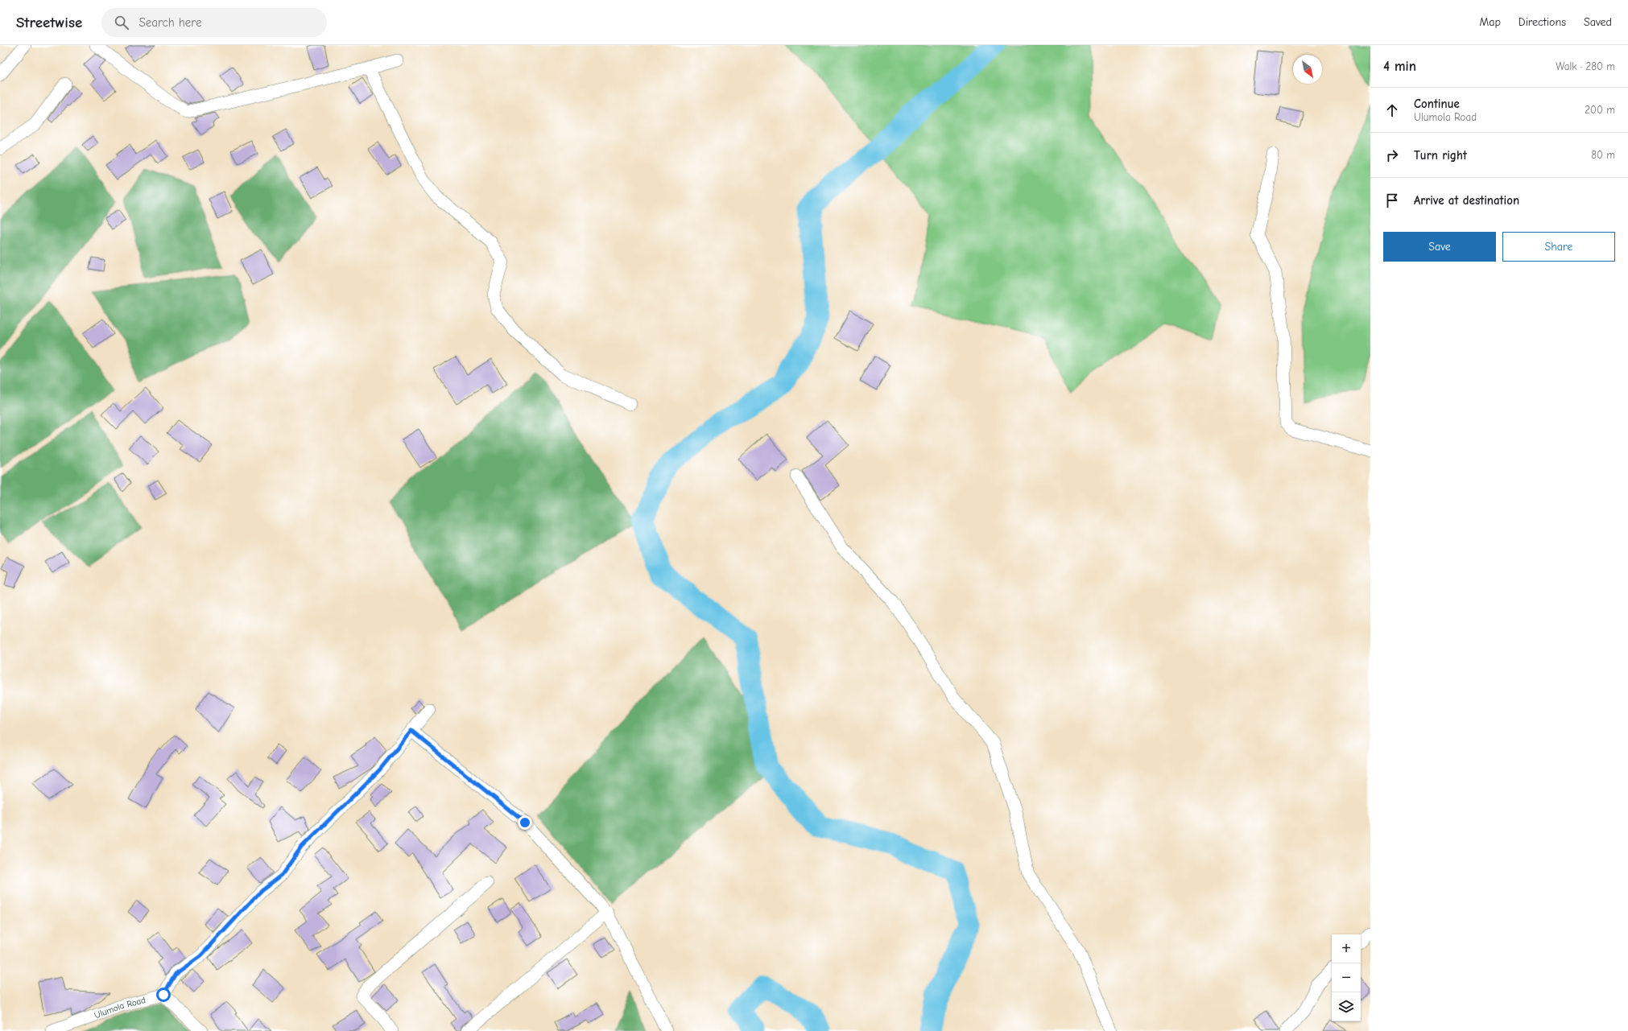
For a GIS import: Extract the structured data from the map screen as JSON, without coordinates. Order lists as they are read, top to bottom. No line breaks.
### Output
{"streets":{"street":["Ulumola Road"]},"north":"bottom right","page":{"header":"Streetwise","search":"Search here","nav":["Map","Directions","Saved"],"heading":["4 min","Walk · 280 m"],"list":[["Continue","Ulumola Road","200 m"],["Turn right","80 m"],"Arrive at destination"],"buttons":["Save","Share"],"map_buttons":["+","−"]}}
